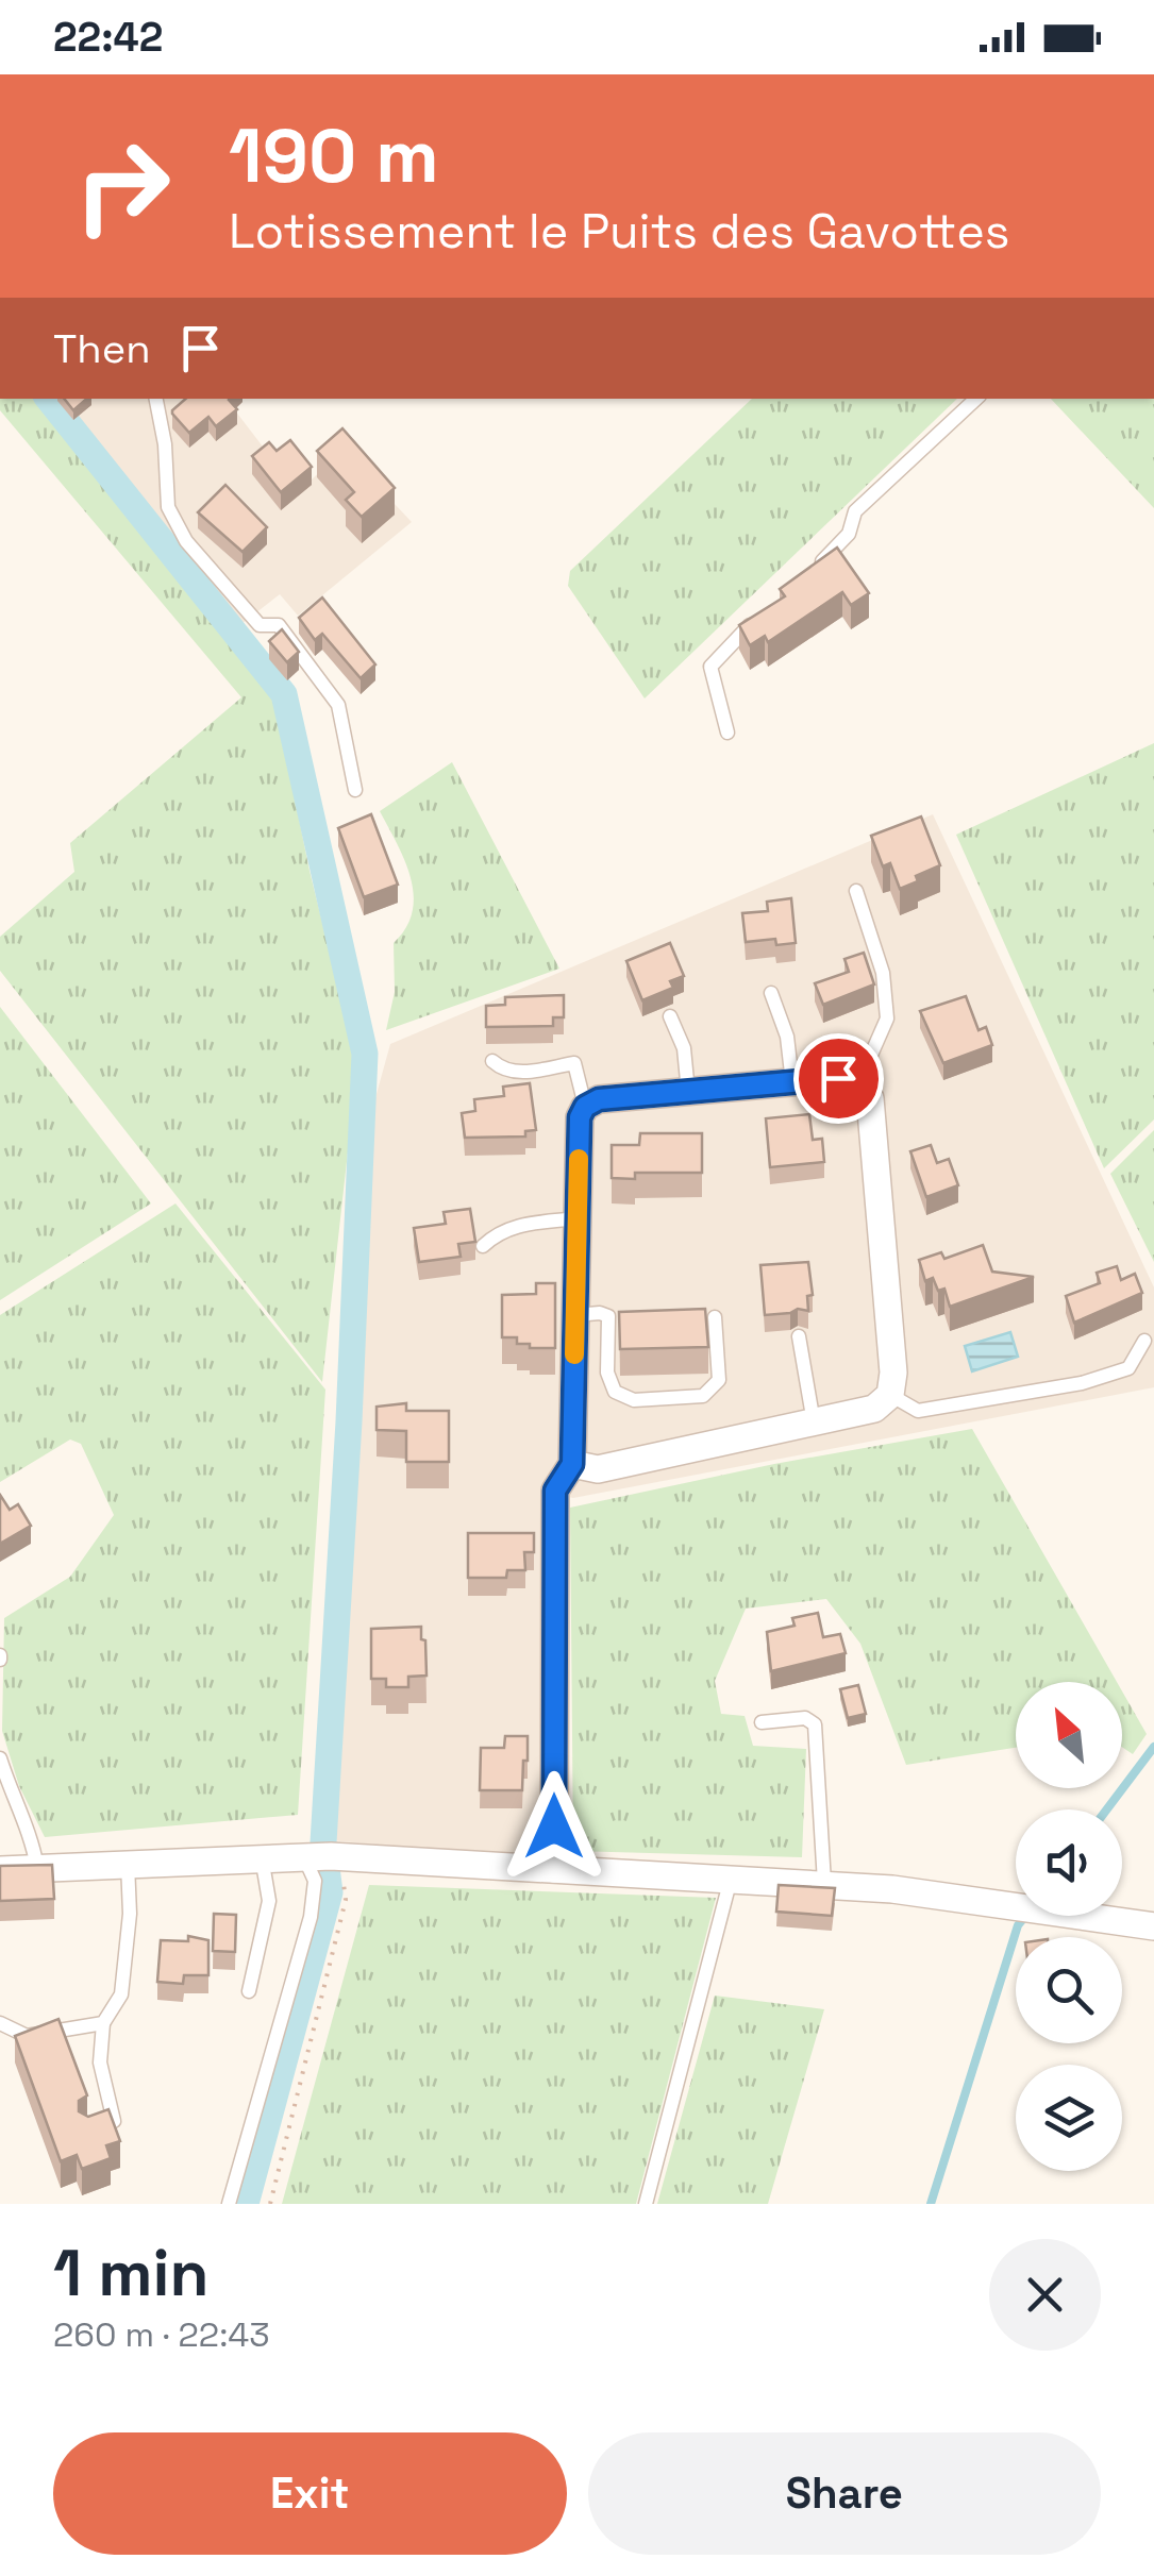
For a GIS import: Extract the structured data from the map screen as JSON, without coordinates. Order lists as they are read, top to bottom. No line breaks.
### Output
{"north":"top left","page":{"status":"22:42","turn":["190 m","Lotissement le Puits des Gavottes"],"then":"Then","heading":["1 min","260 m · 22:43"],"buttons":["Exit","Share"]}}
